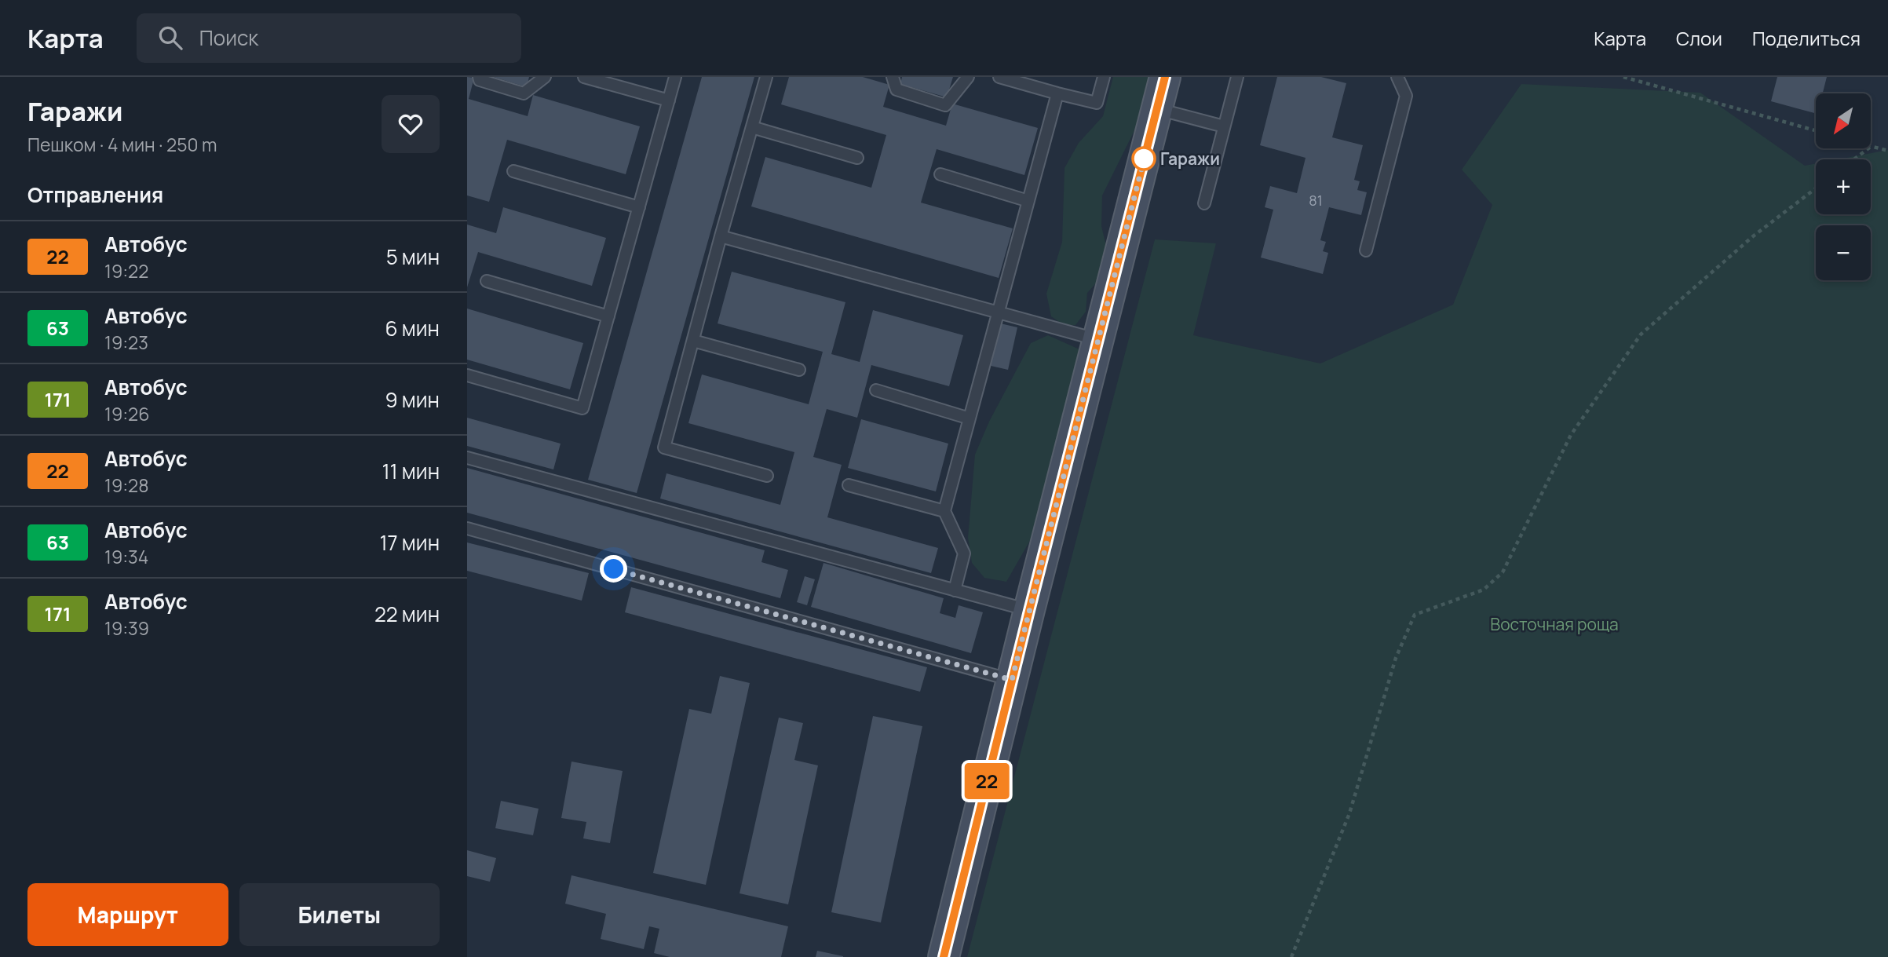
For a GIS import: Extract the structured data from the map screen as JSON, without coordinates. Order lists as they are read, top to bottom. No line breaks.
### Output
{"parks":["Восточная роща"],"places":["Гаражи"],"lines":["bus line 22"],"house_numbers":["81"],"north":"bottom left","page":{"header":"Карта","search":"Поиск","nav":["Карта","Слои","Поделиться"],"heading":[["Гаражи","Пешком · 4 мин · 250 m"],"Отправления"],"on_map":"22","map_buttons":["+","−"],"list":[{"mark":"22","name":"Автобус","note":"19:22","value":"5 мин"},{"mark":"63","name":"Автобус","note":"19:23","value":"6 мин"},{"mark":"171","name":"Автобус","note":"19:26","value":"9 мин"},{"mark":"22","name":"Автобус","note":"19:28","value":"11 мин"},{"mark":"63","name":"Автобус","note":"19:34","value":"17 мин"},{"mark":"171","name":"Автобус","note":"19:39","value":"22 мин"}],"buttons":["Маршрут","Билеты"]}}
